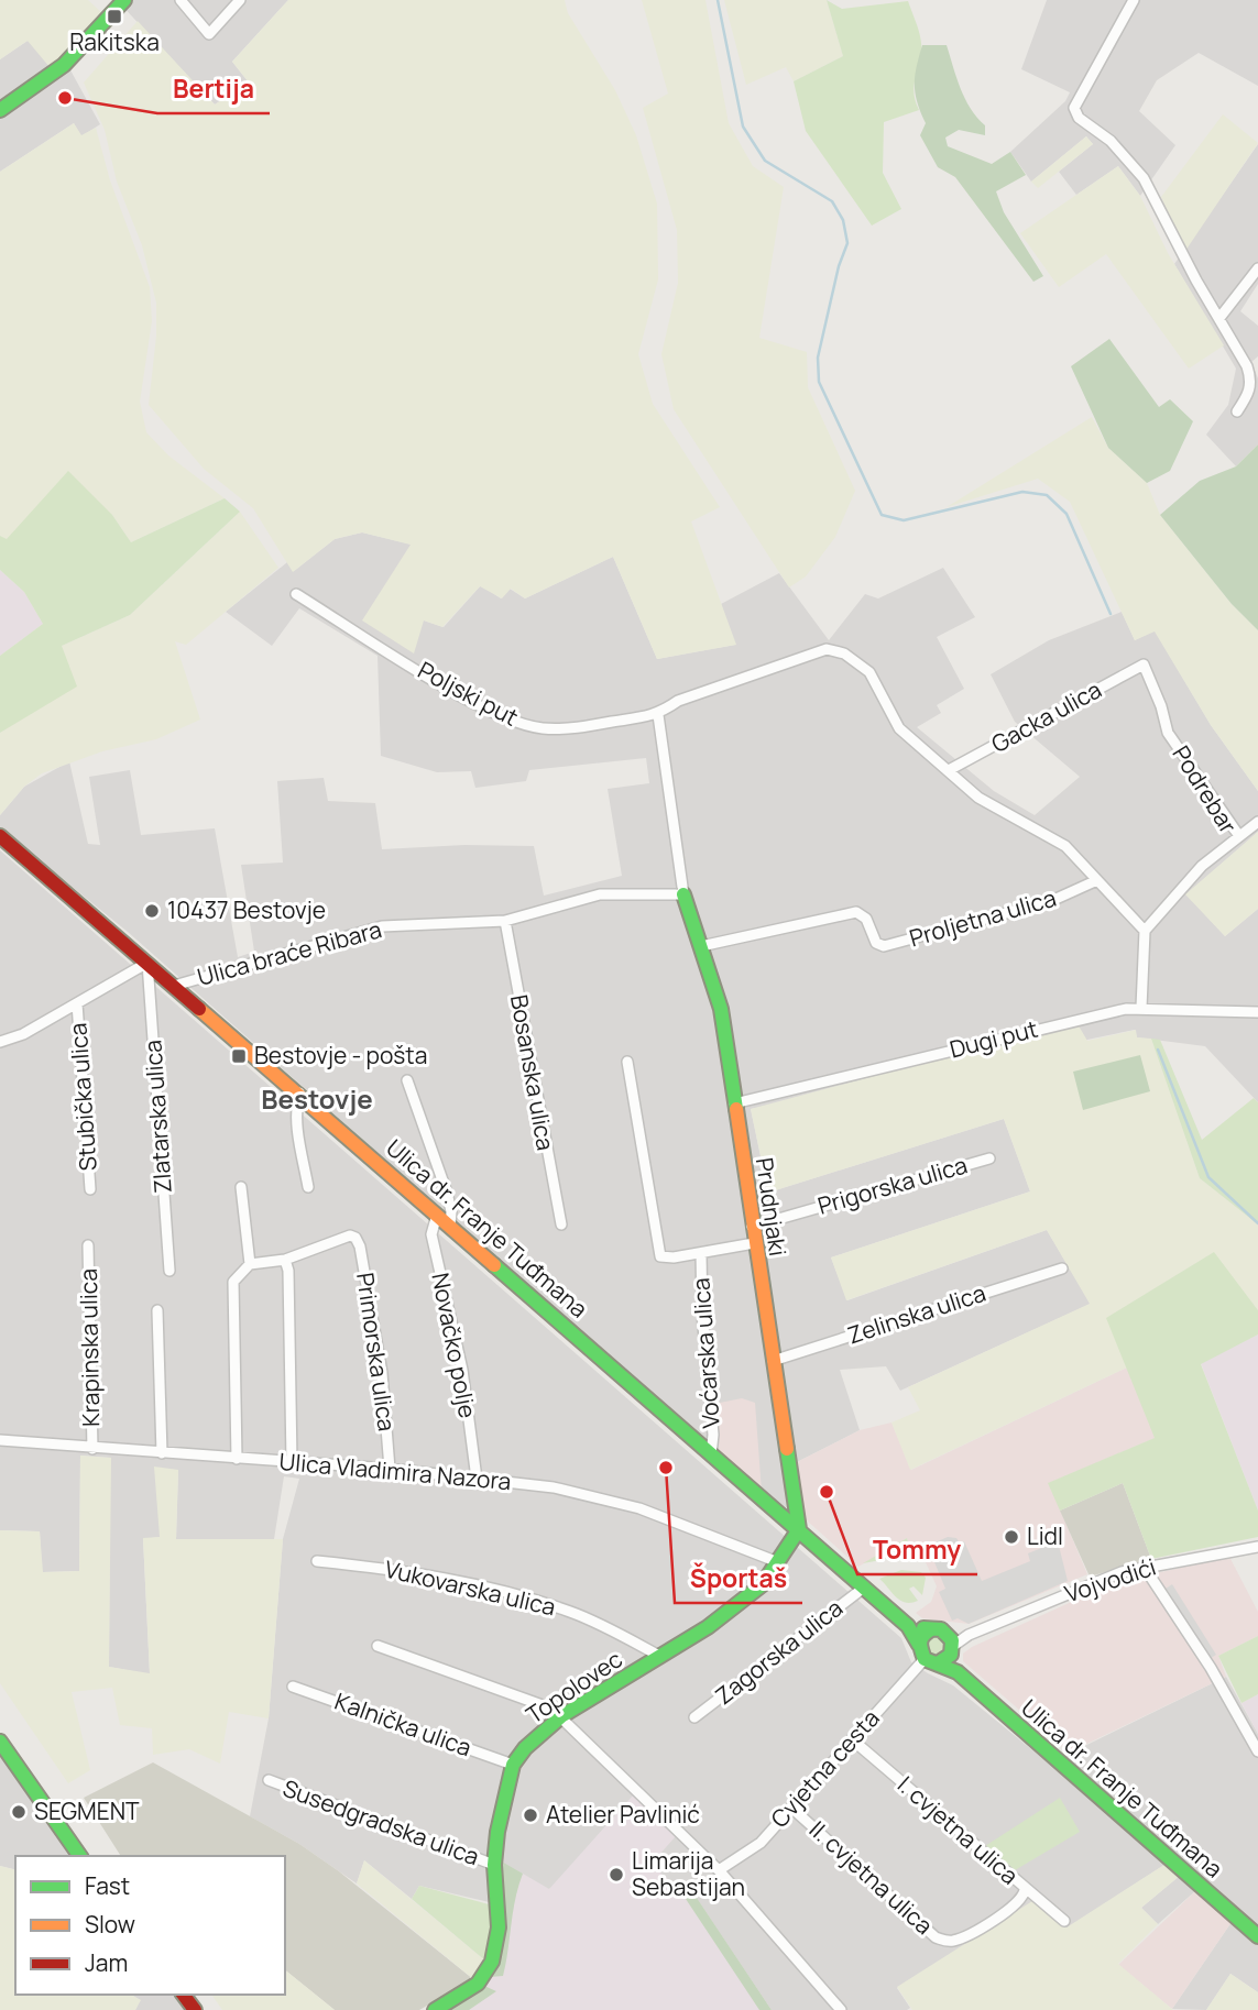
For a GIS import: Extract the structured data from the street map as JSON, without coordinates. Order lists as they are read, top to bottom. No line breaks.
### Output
{"streets":{"main road":["Prudnjaki","Ulica dr. Franje Tuđmana","Topolovec"],"street":["Poljski put","Gacka ulica","Podrebar","Proljetna ulica","Ulica braće Ribara","Dugi put","Bosanska ulica","Stubička ulica","Zlatarska ulica","Prigorska ulica","Zelinska ulica","Novačko polje","Krapinska ulica","Primorska ulica","Voćarska ulica","Ulica Vladimira Nazora","Vojvodići","Vukovarska ulica","Zagorska ulica","Kalnička ulica","Cvjetna cesta","Susedgradska ulica","I. cvjetna ulica","II. cvjetna ulica"]},"crossings":[["Gacka ulica","Podrebar"],["Proljetna ulica","Prudnjaki"],["Ulica braće Ribara","Bosanska ulica"],["Ulica braće Ribara","Prudnjaki"],["Ulica braće Ribara","Ulica dr. Franje Tuđmana"],["Dugi put","Prudnjaki"],["Zlatarska ulica","Ulica dr. Franje Tuđmana"],["Prigorska ulica","Prudnjaki"],["Prudnjaki","Ulica dr. Franje Tuđmana"],["Prudnjaki","Zelinska ulica"],["Prudnjaki","Topolovec"],["Ulica dr. Franje Tuđmana","Novačko polje"],["Ulica dr. Franje Tuđmana","Voćarska ulica"],["Ulica dr. Franje Tuđmana","Vojvodići"],["Ulica dr. Franje Tuđmana","Zagorska ulica"],["Ulica dr. Franje Tuđmana","Topolovec"],["Ulica dr. Franje Tuđmana","Cvjetna cesta"],["Novačko polje","Ulica Vladimira Nazora"],["Krapinska ulica","Ulica Vladimira Nazora"],["Primorska ulica","Ulica Vladimira Nazora"],["Ulica Vladimira Nazora","Topolovec"],["Vojvodići","Cvjetna cesta"],["Vukovarska ulica","Topolovec"],["Topolovec","Kalnička ulica"],["Topolovec","Susedgradska ulica"],["Cvjetna cesta","I. cvjetna ulica"],["Cvjetna cesta","II. cvjetna ulica"],["I. cvjetna ulica","II. cvjetna ulica"]],"districts":["Bestovje"],"places":{"transit":["Rakitska","Bestovje - pošta"],"other":["Bertija","10437 Bestovje","Športaš","Tommy","Lidl","SEGMENT","Atelier Pavlinić","Limarija Sebastijan"]},"legend":["Fast","Slow","Jam"]}
